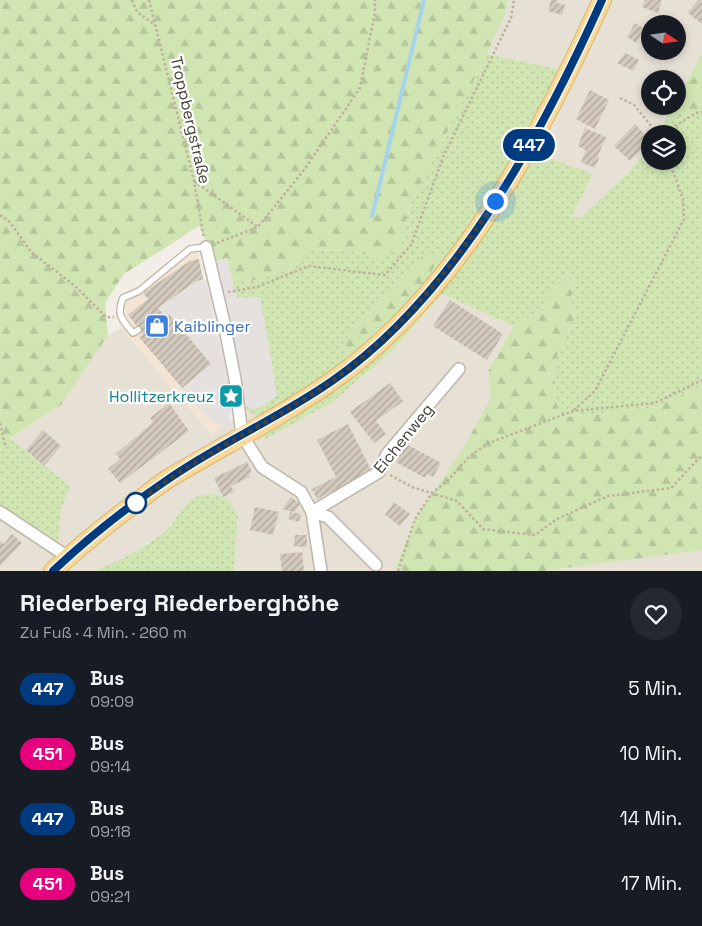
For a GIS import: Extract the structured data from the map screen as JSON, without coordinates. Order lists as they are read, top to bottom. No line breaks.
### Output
{"streets":{"street":["Eichenweg"],"path":["Troppbergstraße"]},"places":{"shop":["Kaiblinger"],"place":["Hollitzerkreuz"]},"lines":["bus line 447"],"north":"right","page":{"on_map":"447","heading":["Riederberg Riederberghöhe","Zu Fuß · 4 Min. · 260 m"],"list":[{"mark":"447","name":"Bus","note":"09:09","value":"5 Min."},{"mark":"451","name":"Bus","note":"09:14","value":"10 Min."},{"mark":"447","name":"Bus","note":"09:18","value":"14 Min."},{"mark":"451","name":"Bus","note":"09:21","value":"17 Min."}]}}
